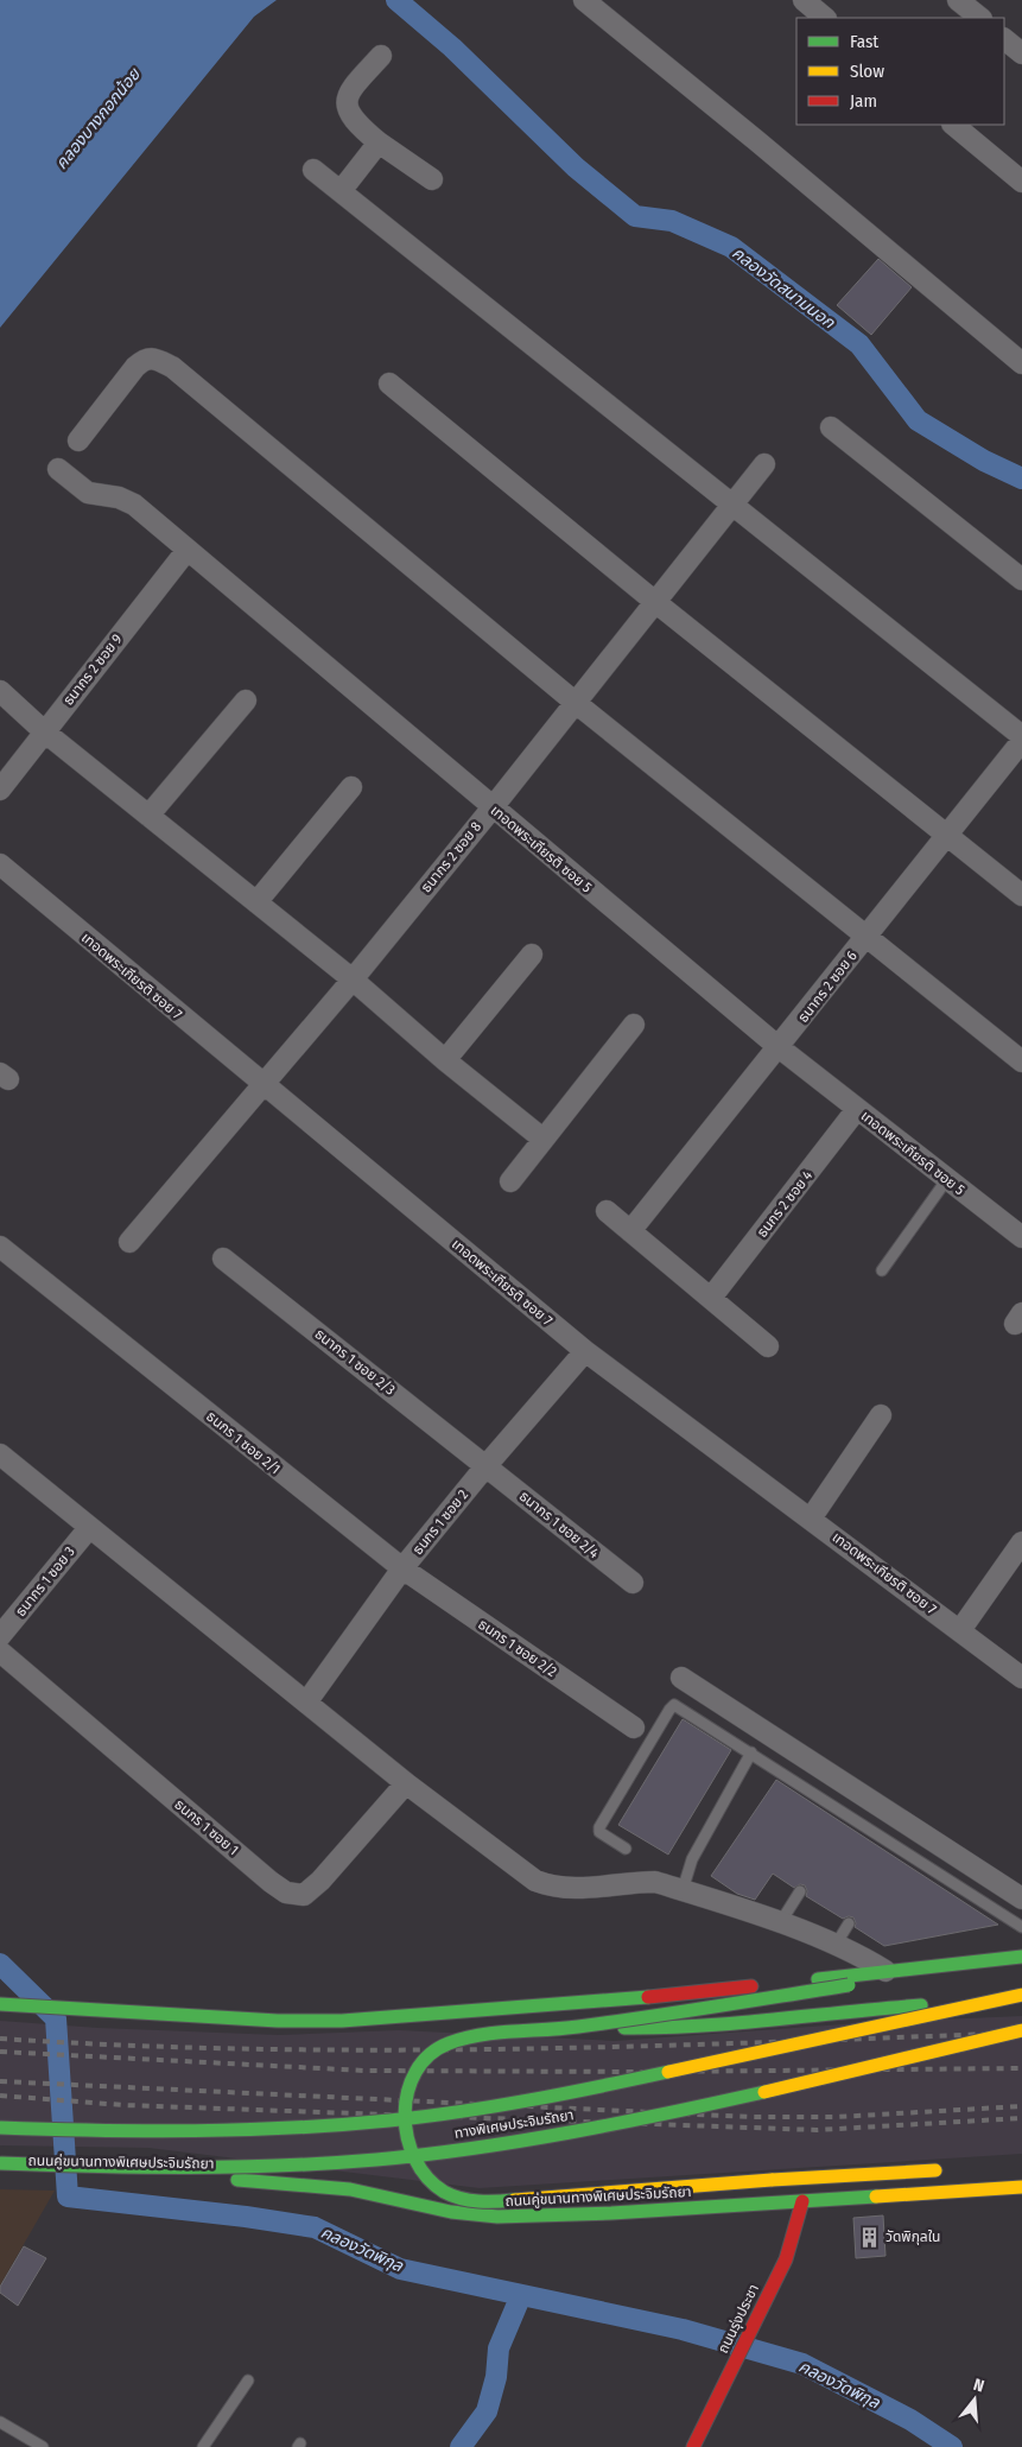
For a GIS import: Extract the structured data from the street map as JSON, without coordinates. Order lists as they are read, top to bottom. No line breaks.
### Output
{"streets":{"main road":["ทางพิเศษประจิมรัถยา","ถนนคู่ขนานทางพิเศษประจิมรัถยา","ถนนรุ่งประชา"],"street":["ธนากร 2 ซอย 9","เทอดพระเกียรติ ซอย 5","ธนากร 2 ซอย 8","เทอดพระเกียรติ ซอย 7","ธนากร 2 ซอย 6","ธนกร 2 ซอย 4","ธนากร 1 ซอย 2/3","ธนกร 1 ซอย 2/1","ธนกร 1 ซอย 2","ธนากร 1 ซอย 2/4","ธนากร 1 ซอย 3","ธนกร 1 ซอย 2/2","ธนกร 1 ซอย 1"]},"crossings":[["ธนากร 2 ซอย 9","เทอดพระเกียรติ ซอย 5"],["เทอดพระเกียรติ ซอย 5","ธนากร 2 ซอย 8"],["เทอดพระเกียรติ ซอย 5","ธนากร 2 ซอย 6"],["เทอดพระเกียรติ ซอย 5","ธนกร 2 ซอย 4"],["ธนากร 2 ซอย 8","เทอดพระเกียรติ ซอย 7"],["เทอดพระเกียรติ ซอย 7","ธนกร 1 ซอย 2"],["ธนากร 1 ซอย 2/3","ธนกร 1 ซอย 2"],["ธนากร 1 ซอย 2/3","ธนากร 1 ซอย 2/4"],["ธนกร 1 ซอย 2/1","ธนกร 1 ซอย 2"],["ธนกร 1 ซอย 2/1","ธนกร 1 ซอย 2/2"],["ธนกร 1 ซอย 2","ธนากร 1 ซอย 2/4"],["ธนกร 1 ซอย 2","ธนกร 1 ซอย 2/2"],["ถนนคู่ขนานทางพิเศษประจิมรัถยา","ถนนรุ่งประชา"]],"water":["คลองบางกอกน้อย","คลองวัดสนามนอก","คลองวัดพิกุล"],"places":{"building":["วัดพิกุลใน"]},"legend":["Fast","Slow","Jam"],"north":"top"}
